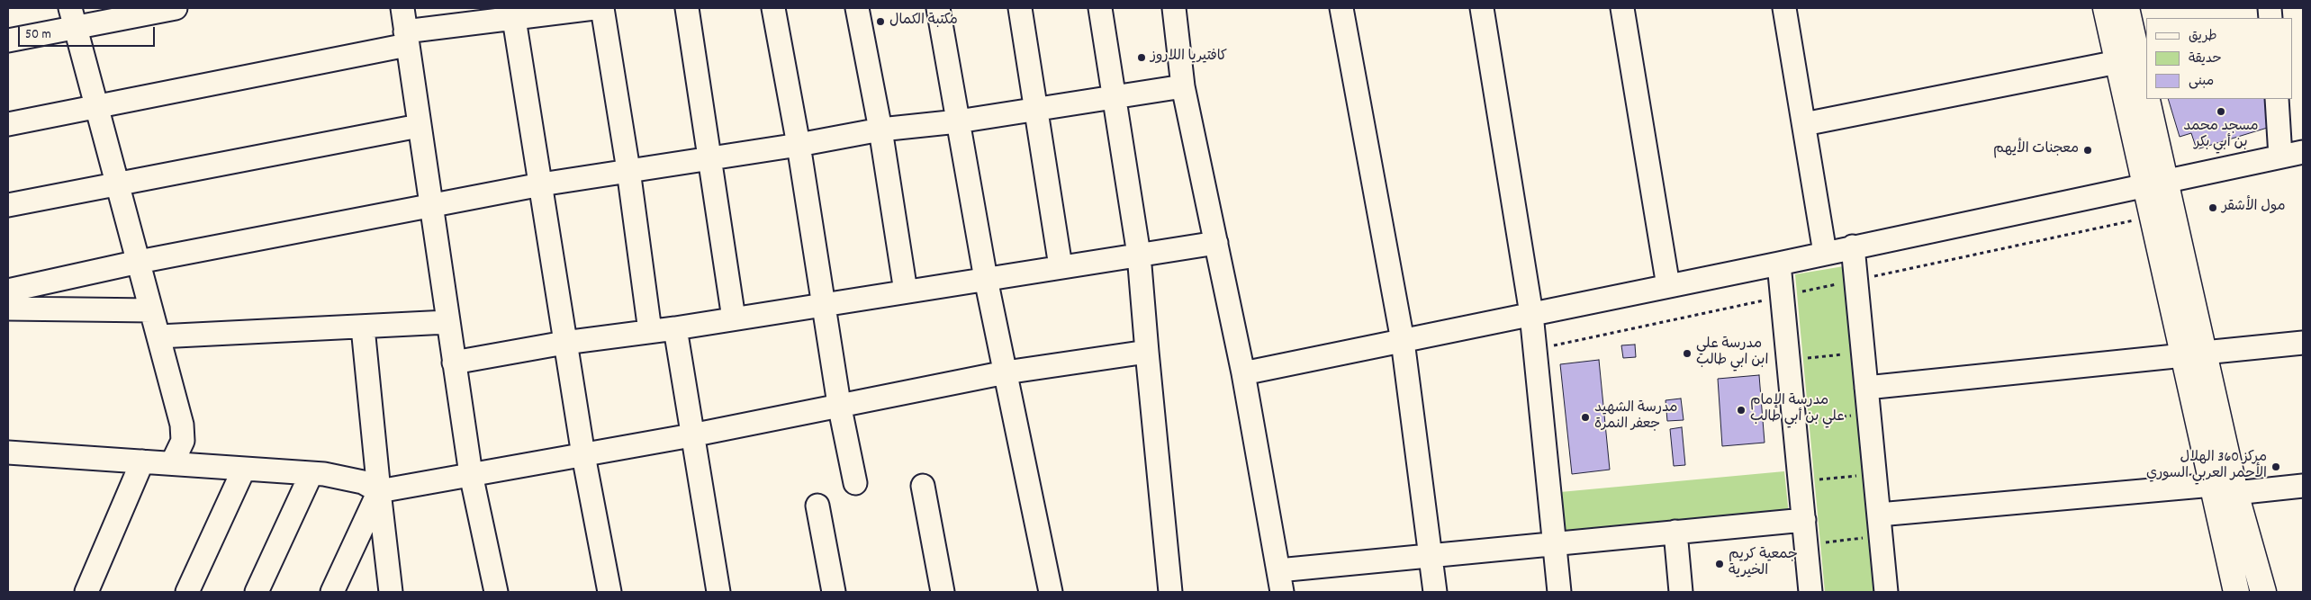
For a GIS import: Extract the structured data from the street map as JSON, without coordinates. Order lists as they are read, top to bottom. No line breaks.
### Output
{"places":["مكتبة الكمال","كافتيريا اللاروز","مسجد محمد بن أبي بكر","معجنات الأيهم","مول الأشقر","مدرسة علي ابن ابي طالب","مدرسة الإمام علي بن أبي طالب","مدرسة الشهيد جعفر النمرة","مركز 360 الهلال الأحمر العربي السوري","جمعية كريم الخيرية"],"legend":["طريق","حديقة","مبنى"],"scale_bar":"50 m"}
